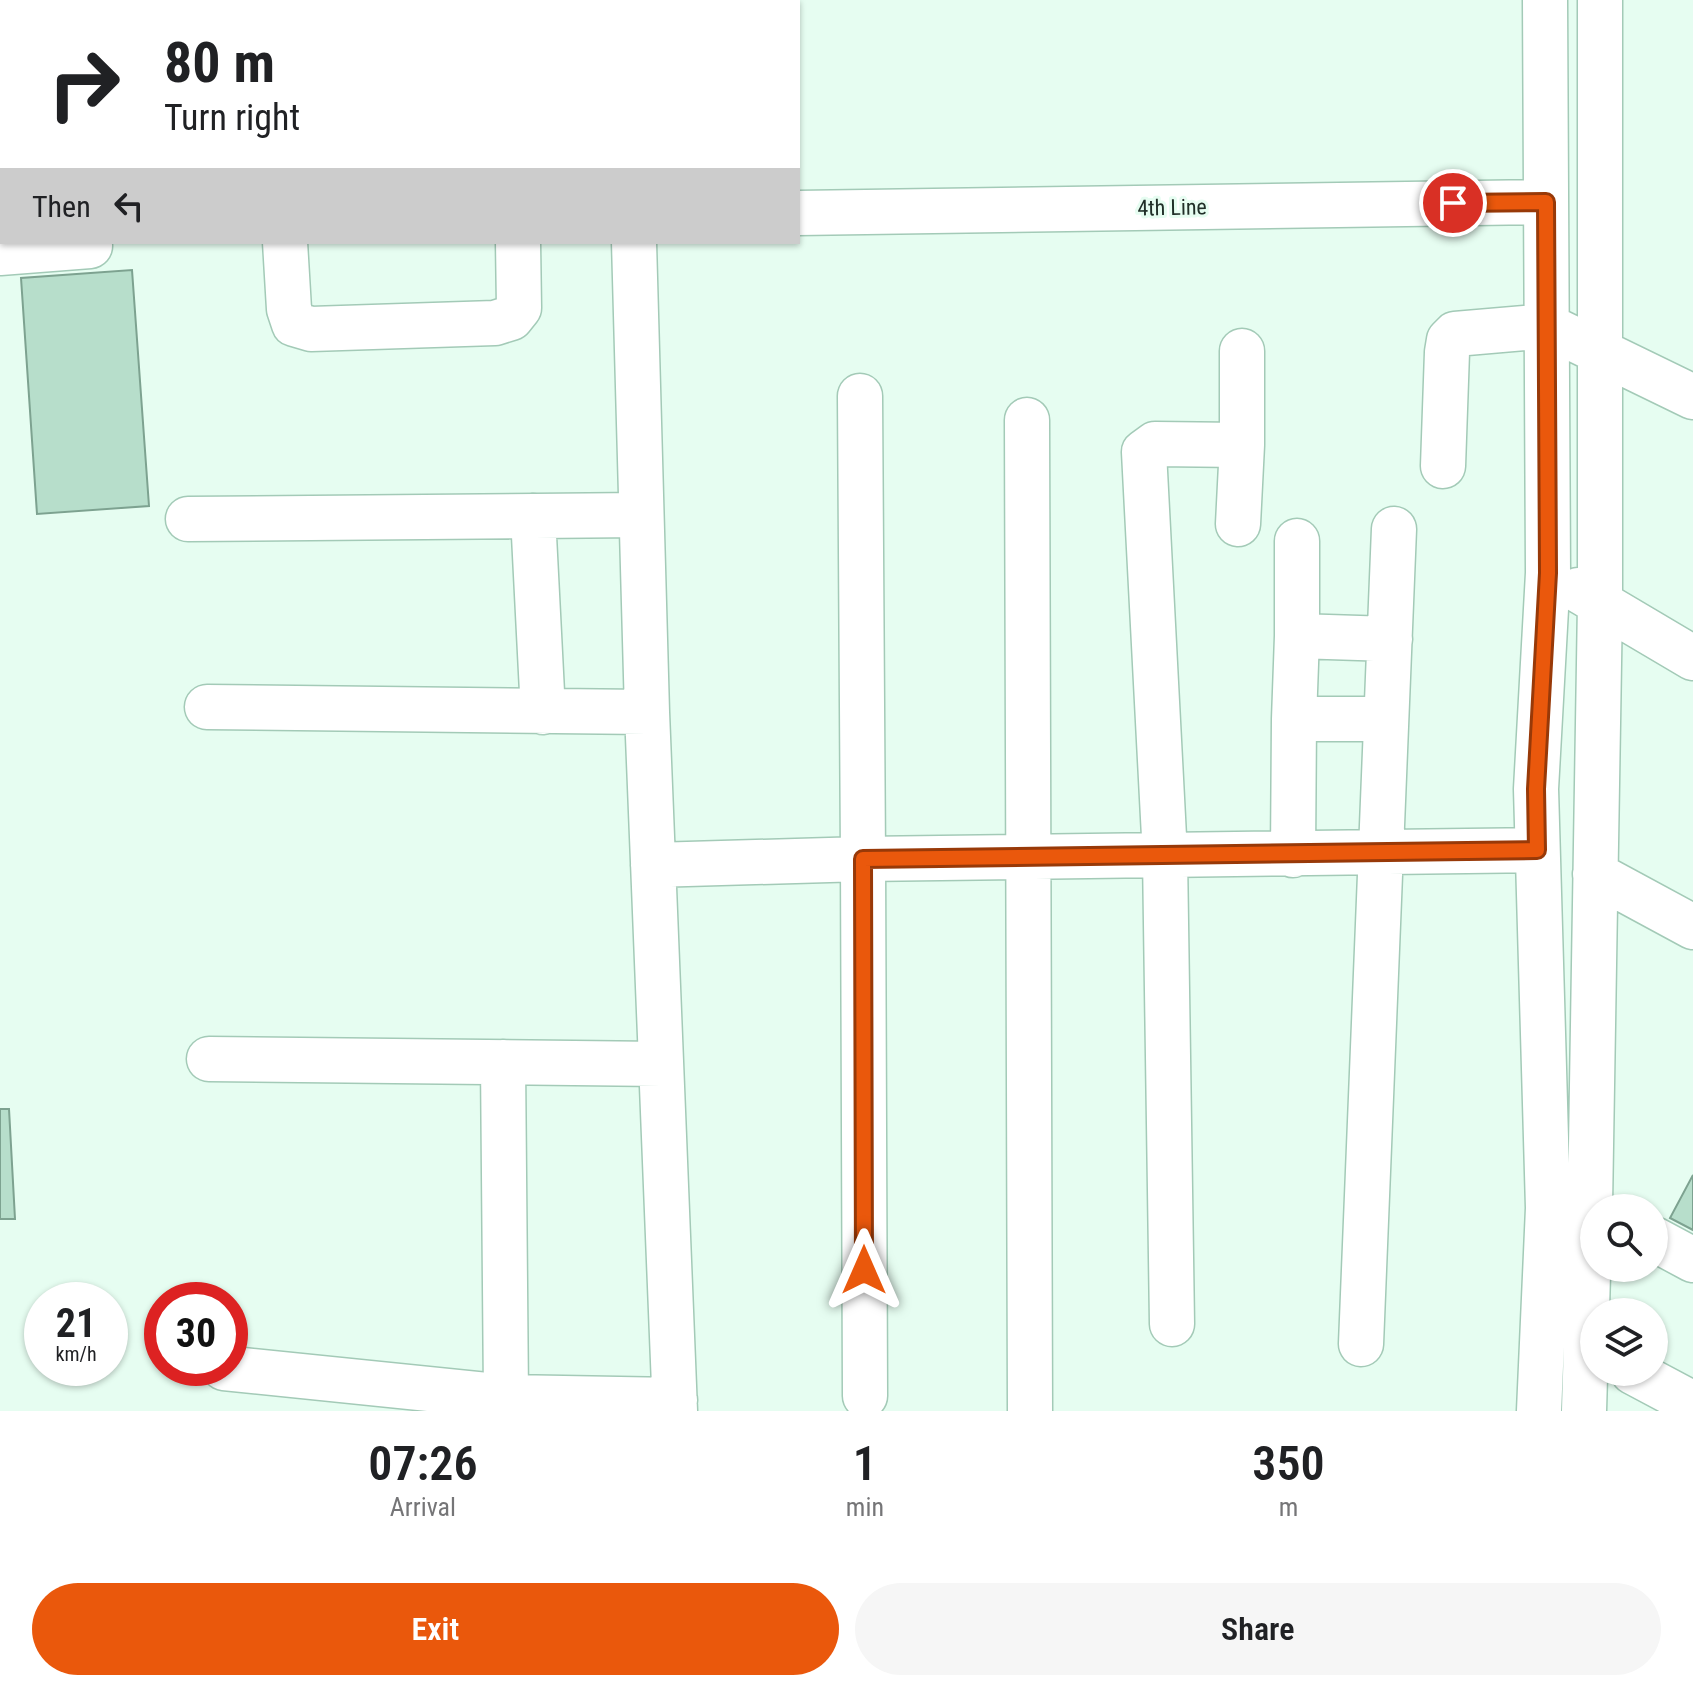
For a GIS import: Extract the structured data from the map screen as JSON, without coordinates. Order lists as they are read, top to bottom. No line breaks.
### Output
{"streets":{"street":["4th Line"]},"page":{"turn":["80 m","Turn right"],"then":"Then","speed":"21 km/h","limit":"30","eta":["07:26","Arrival","1","min","350","m"],"buttons":["Exit","Share"]}}
